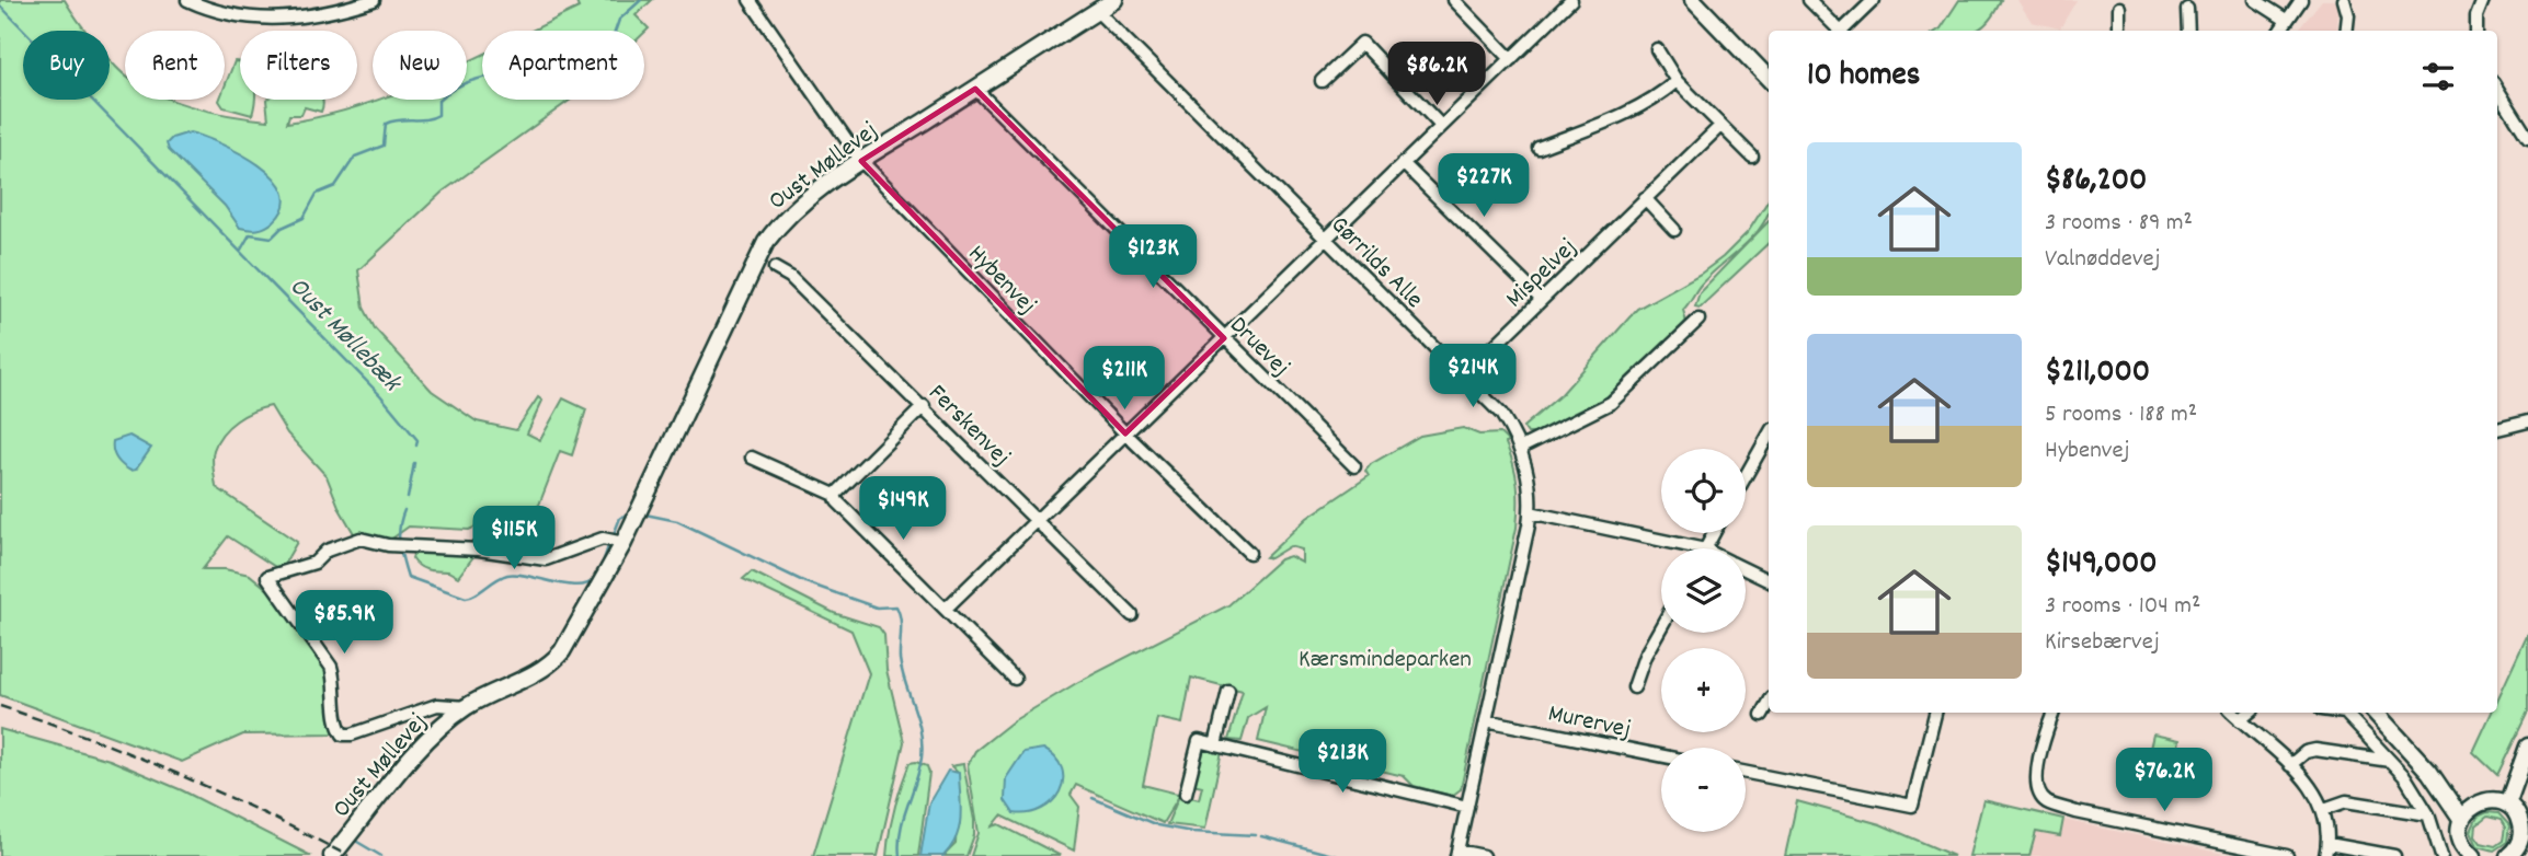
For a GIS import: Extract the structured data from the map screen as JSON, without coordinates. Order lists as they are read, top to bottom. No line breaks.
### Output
{"streets":{"street":["Oust Møllevej","Gørrilds Alle","Mispelvej","Hybenvej","Druevej","Ferskenvej","Murervej"]},"crossings":[["Oust Møllevej","Gørrilds Alle"],["Oust Møllevej","Hybenvej"],["Oust Møllevej","Druevej"],["Gørrilds Alle","Mispelvej"],["Gørrilds Alle","Murervej"]],"water":["Oust Møllebæk"],"parks":["Kærsmindeparken"],"page":{"chip":["Buy","Rent","Filters","New","Apartment"],"heading":"10 homes","price":["$86.2K","$227K","$123K","$214K","$211K","$149K","$115K","$85.9K","$213K","$76.2K"],"list":[{"name":"$86,200","note":"3 rooms · 89 m² · Valnøddevej"},{"name":"$211,000","note":"5 rooms · 188 m² · Hybenvej"},{"name":"$149,000","note":"3 rooms · 104 m² · Kirsebærvej"}],"map_buttons":["+","−"]}}
